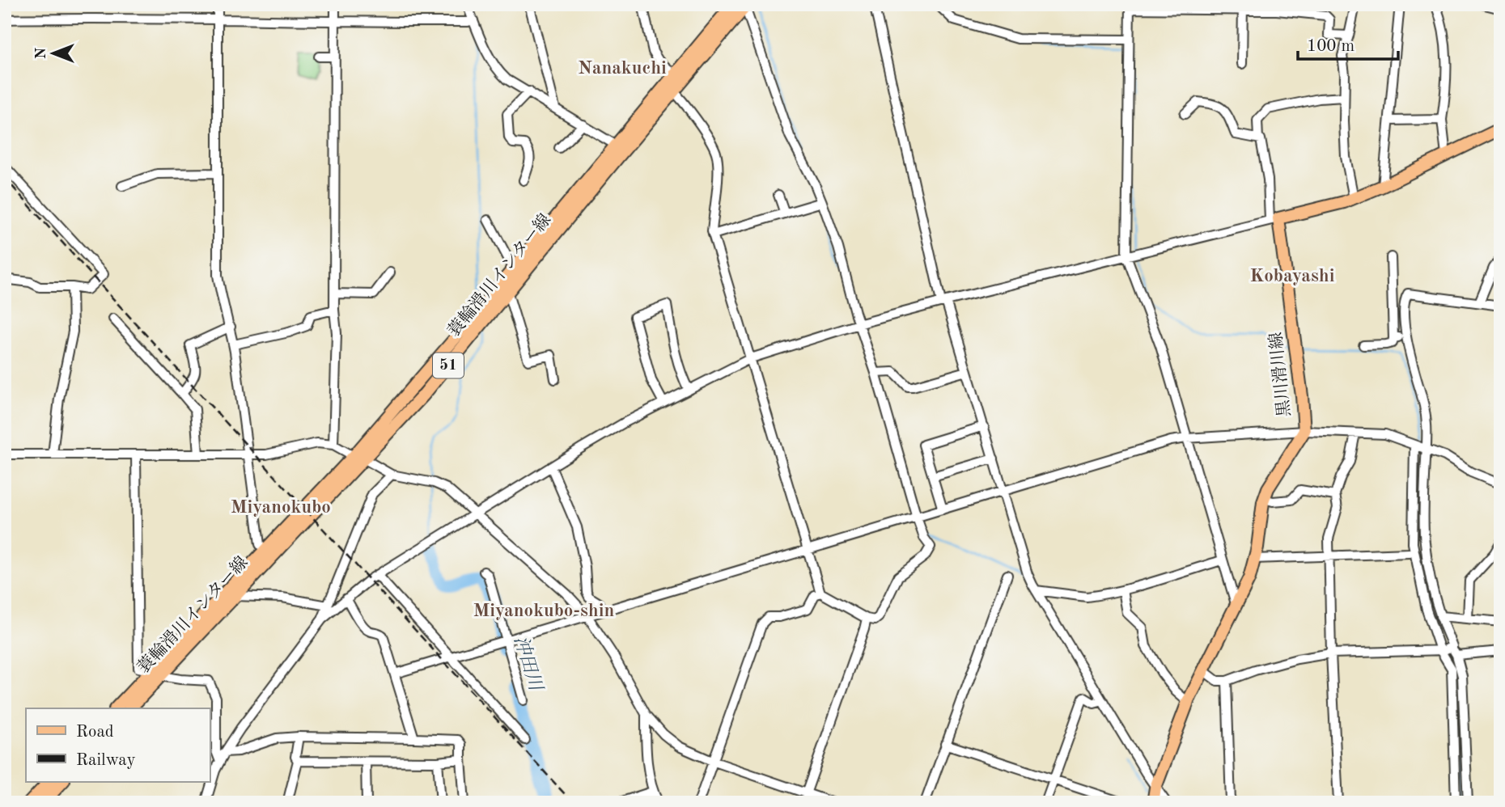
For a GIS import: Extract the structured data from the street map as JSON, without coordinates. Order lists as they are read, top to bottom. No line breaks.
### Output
{"streets":{"main road":["蓑輪滑川インター線","51","黒川滑川線"]},"districts":["Nanakuchi","Kobayashi","Miyanokubo","Miyanokubo-shin"],"water":["沖田川"],"legend":["Road","Railway"],"scale_bar":"100 m","north":"left"}
